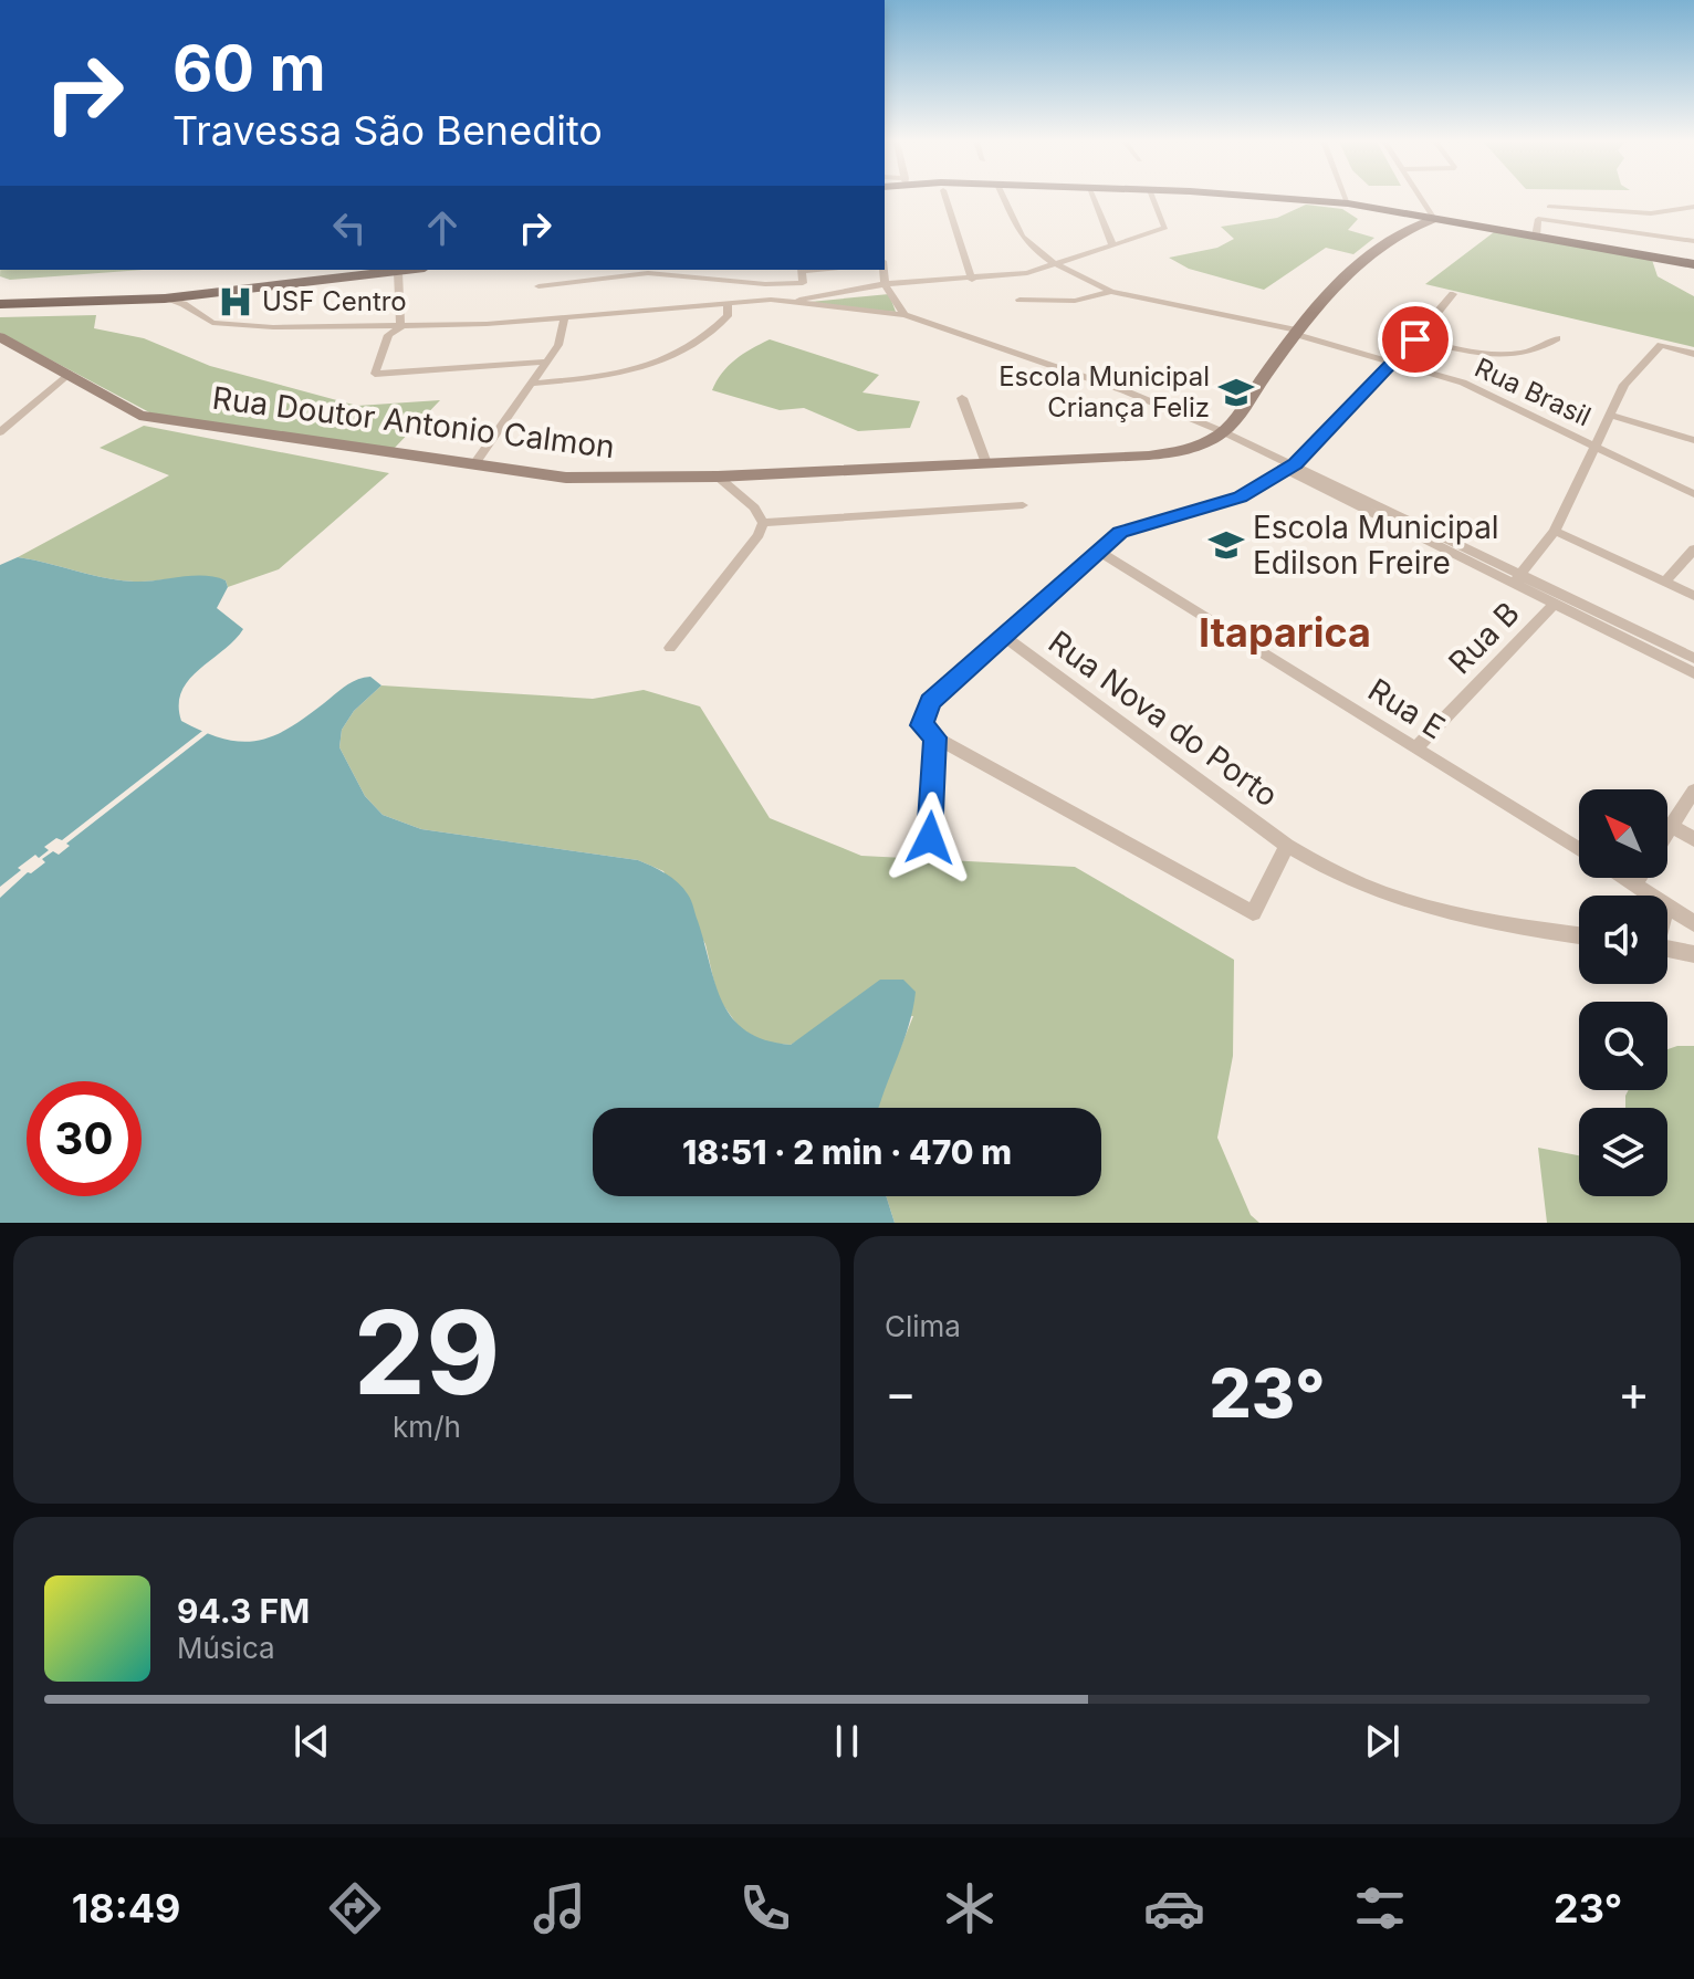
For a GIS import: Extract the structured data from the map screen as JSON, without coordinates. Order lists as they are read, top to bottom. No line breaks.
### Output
{"streets":{"street":["Rua Brasil","Rua Doutor Antonio Calmon","Rua B","Rua E","Rua Nova do Porto"]},"crossings":[["Rua B","Rua E"]],"districts":["Itaparica"],"places":{"hospital":["USF Centro"],"school or university":["Escola Municipal Criança Feliz","Escola Municipal Edilson Freire"]},"north":"top left","page":{"turn":["60 m","Travessa São Benedito"],"limit":"30","trip":"18:51 · 2 min · 470 m","tile":[["29","km/h"],"Clima"],"heat":["−","23°","+"],"song":["94.3 FM","Música"],"tabs":["18:49","23°"]}}
